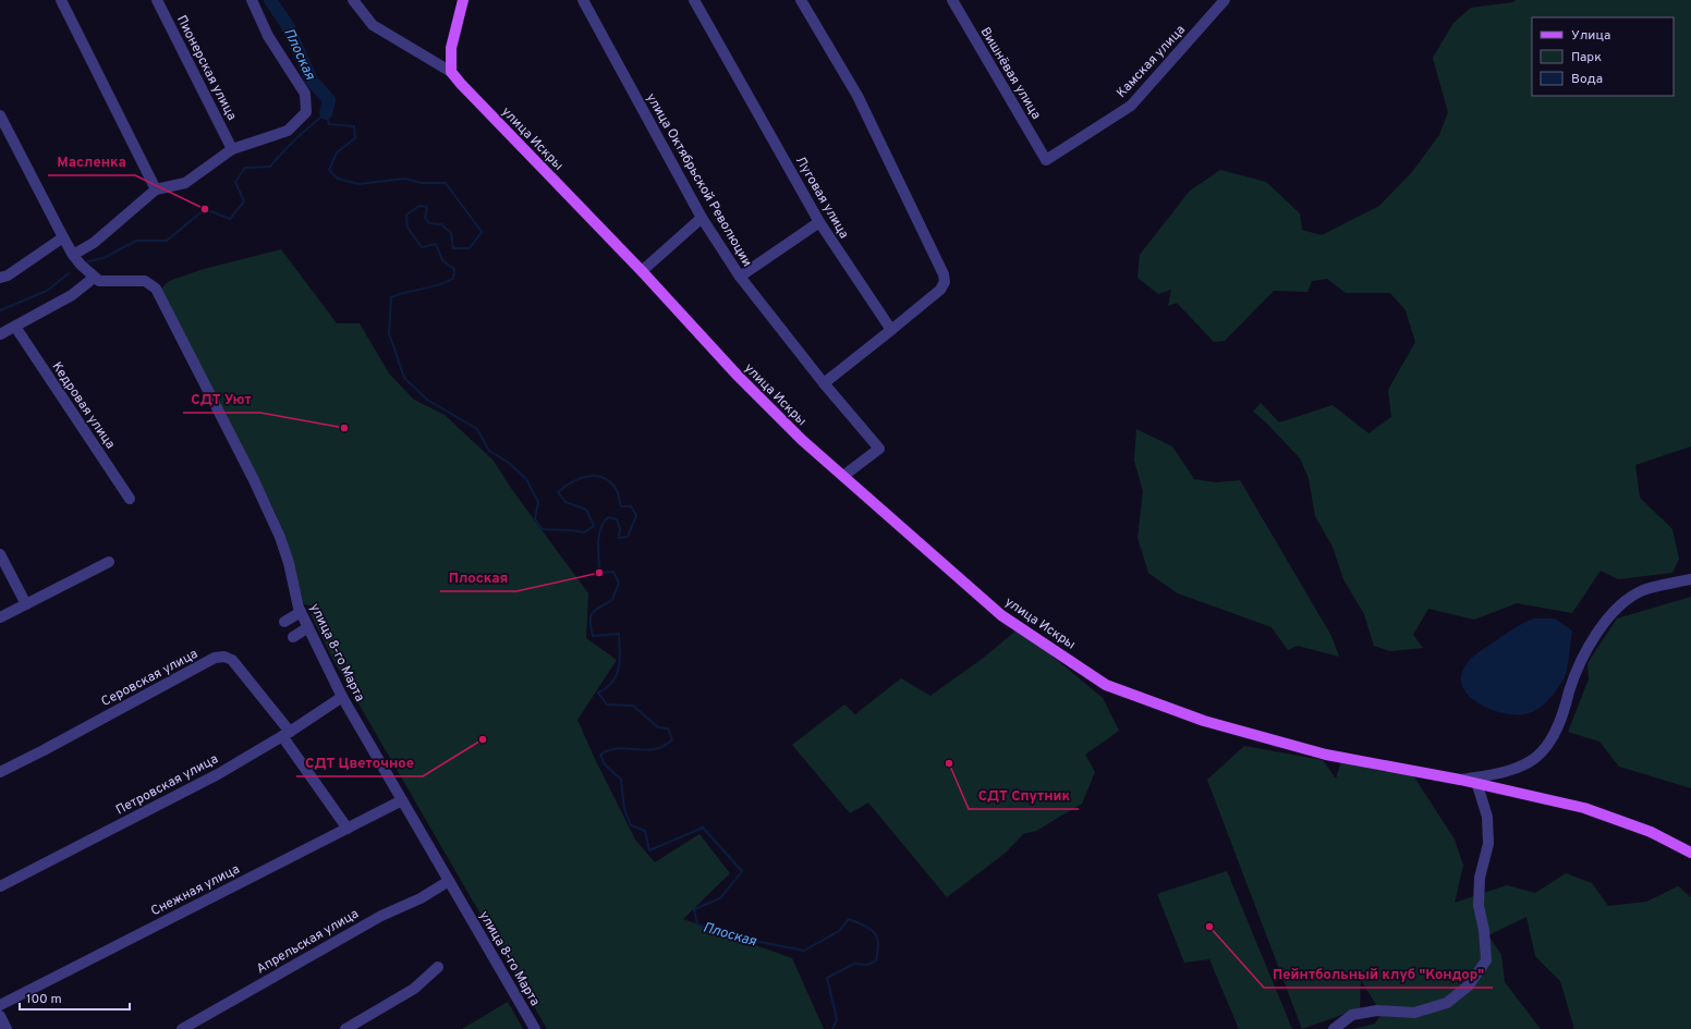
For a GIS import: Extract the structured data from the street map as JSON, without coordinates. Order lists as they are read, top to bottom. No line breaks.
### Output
{"streets":{"main road":["улица Искры"],"street":["Камская улица","Пионерская улица","Вишнёвая улица","улица Октябрьской Революции","Луговая улица","Кедровая улица","улица 8-го Марта","Серовская улица","Петровская улица","Снежная улица","Апрельская улица"]},"crossings":[["Камская улица","Вишнёвая улица"],["улица Искры","улица Октябрьской Революции"],["улица 8-го Марта","Петровская улица"],["улица 8-го Марта","Снежная улица"],["улица 8-го Марта","Апрельская улица"],["Серовская улица","Петровская улица"],["Серовская улица","Снежная улица"]],"water":["Плоская"],"places":["Масленка","СДТ Уют","Плоская","СДТ Цветочное","СДТ Спутник","Пейнтбольный клуб \"Кондор\""],"legend":["Улица","Парк","Вода"],"scale_bar":"100 m"}
